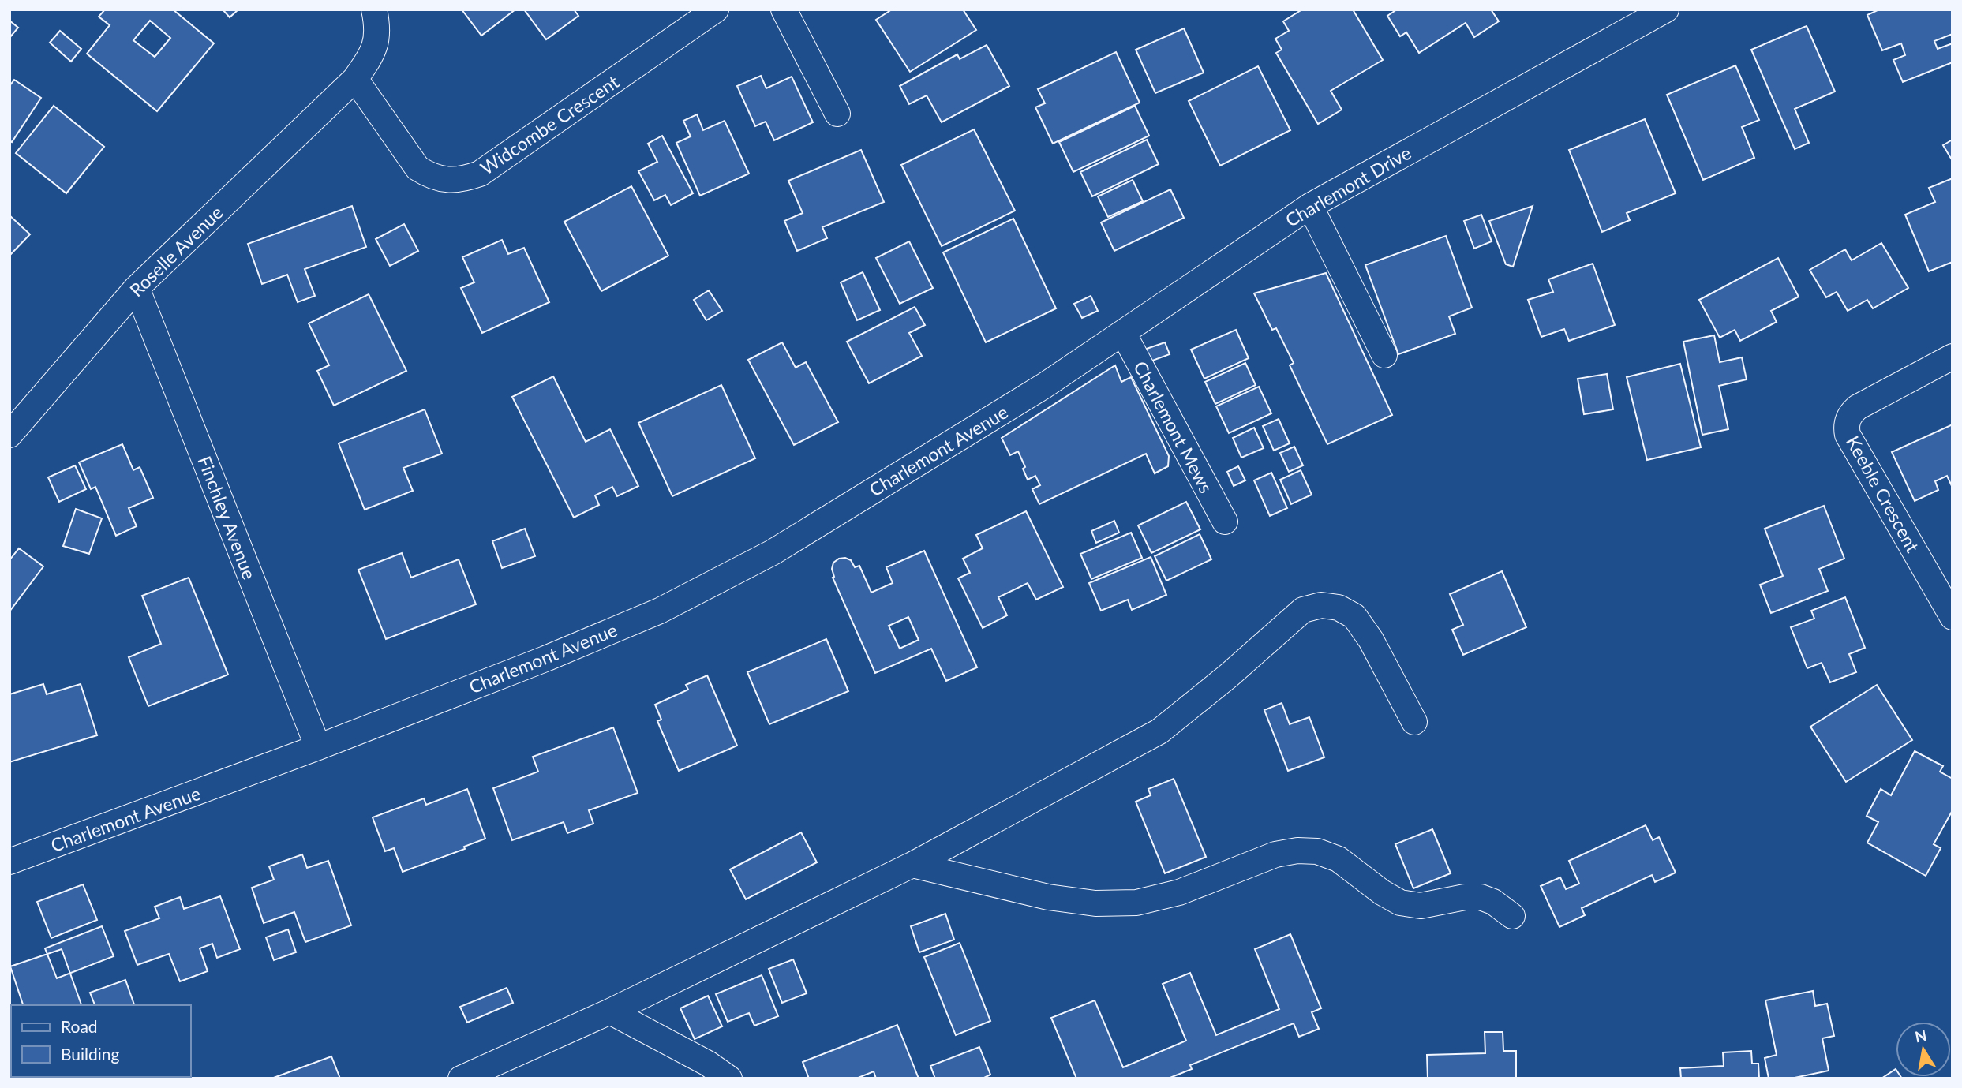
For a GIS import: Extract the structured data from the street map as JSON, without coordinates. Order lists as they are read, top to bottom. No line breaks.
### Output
{"streets":{"street":["Widcombe Crescent","Charlemont Drive","Roselle Avenue","Charlemont Mews","Charlemont Avenue","Keeble Crescent","Finchley Avenue"]},"crossings":[["Widcombe Crescent","Roselle Avenue"],["Charlemont Drive","Charlemont Mews"],["Charlemont Drive","Charlemont Avenue"],["Roselle Avenue","Finchley Avenue"],["Charlemont Avenue","Finchley Avenue"]],"legend":["Road","Building"],"north":"top"}
